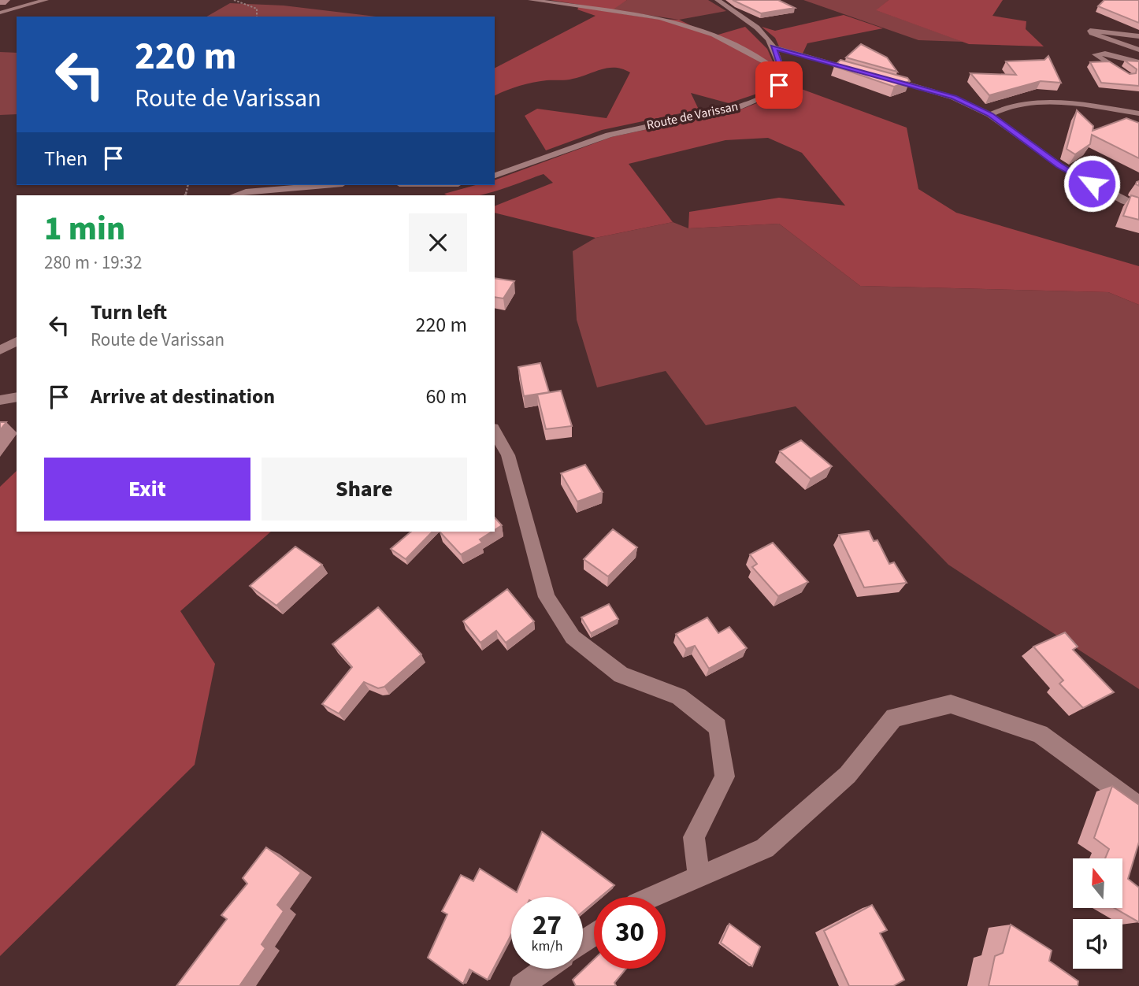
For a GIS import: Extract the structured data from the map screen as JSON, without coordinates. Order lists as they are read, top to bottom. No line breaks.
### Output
{"streets":{"street":["Route de Varissan"]},"north":"top","page":{"turn":["220 m","Route de Varissan"],"then":"Then","heading":["1 min","280 m · 19:32"],"list":[{"name":"Turn left","note":"Route de Varissan","value":"220 m"},{"name":"Arrive at destination","value":"60 m"}],"buttons":["Exit","Share"],"speed":"27 km/h","limit":"30"}}
